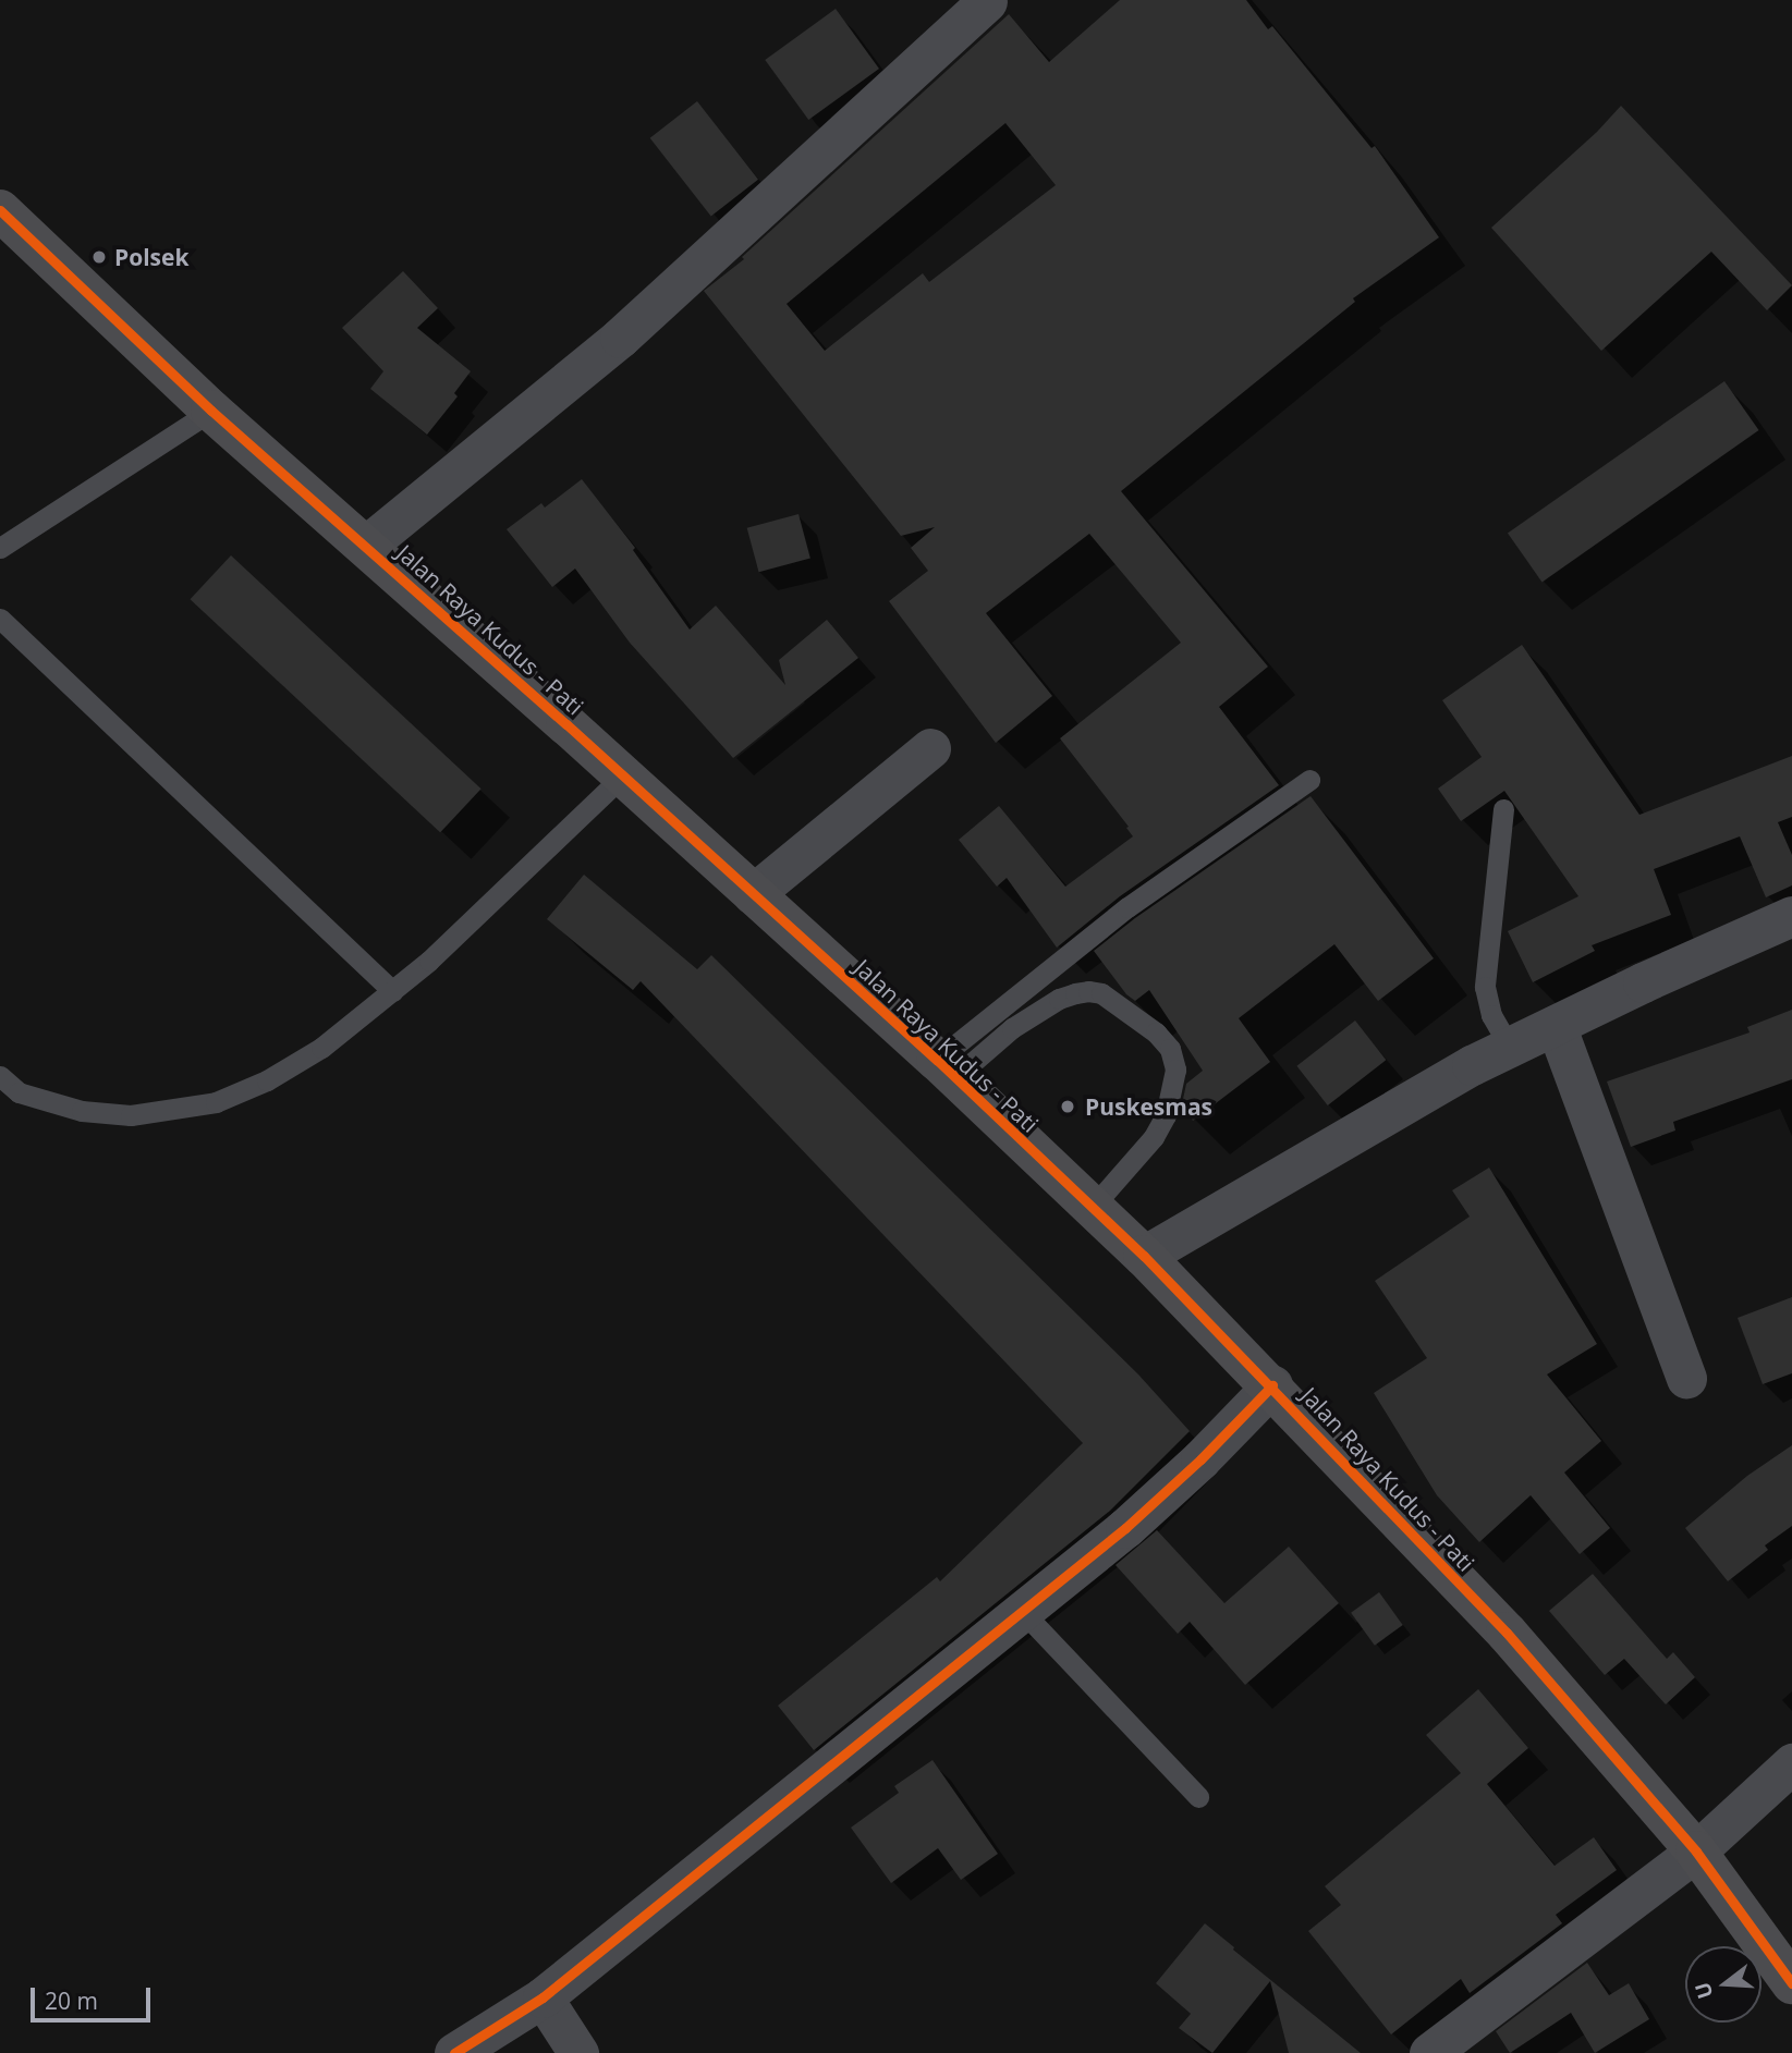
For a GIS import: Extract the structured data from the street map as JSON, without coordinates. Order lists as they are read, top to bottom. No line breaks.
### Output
{"streets":{"highway":["Jalan Raya Kudus - Pati"]},"places":["Polsek","Puskesmas"],"scale_bar":"20 m","north":"left"}
